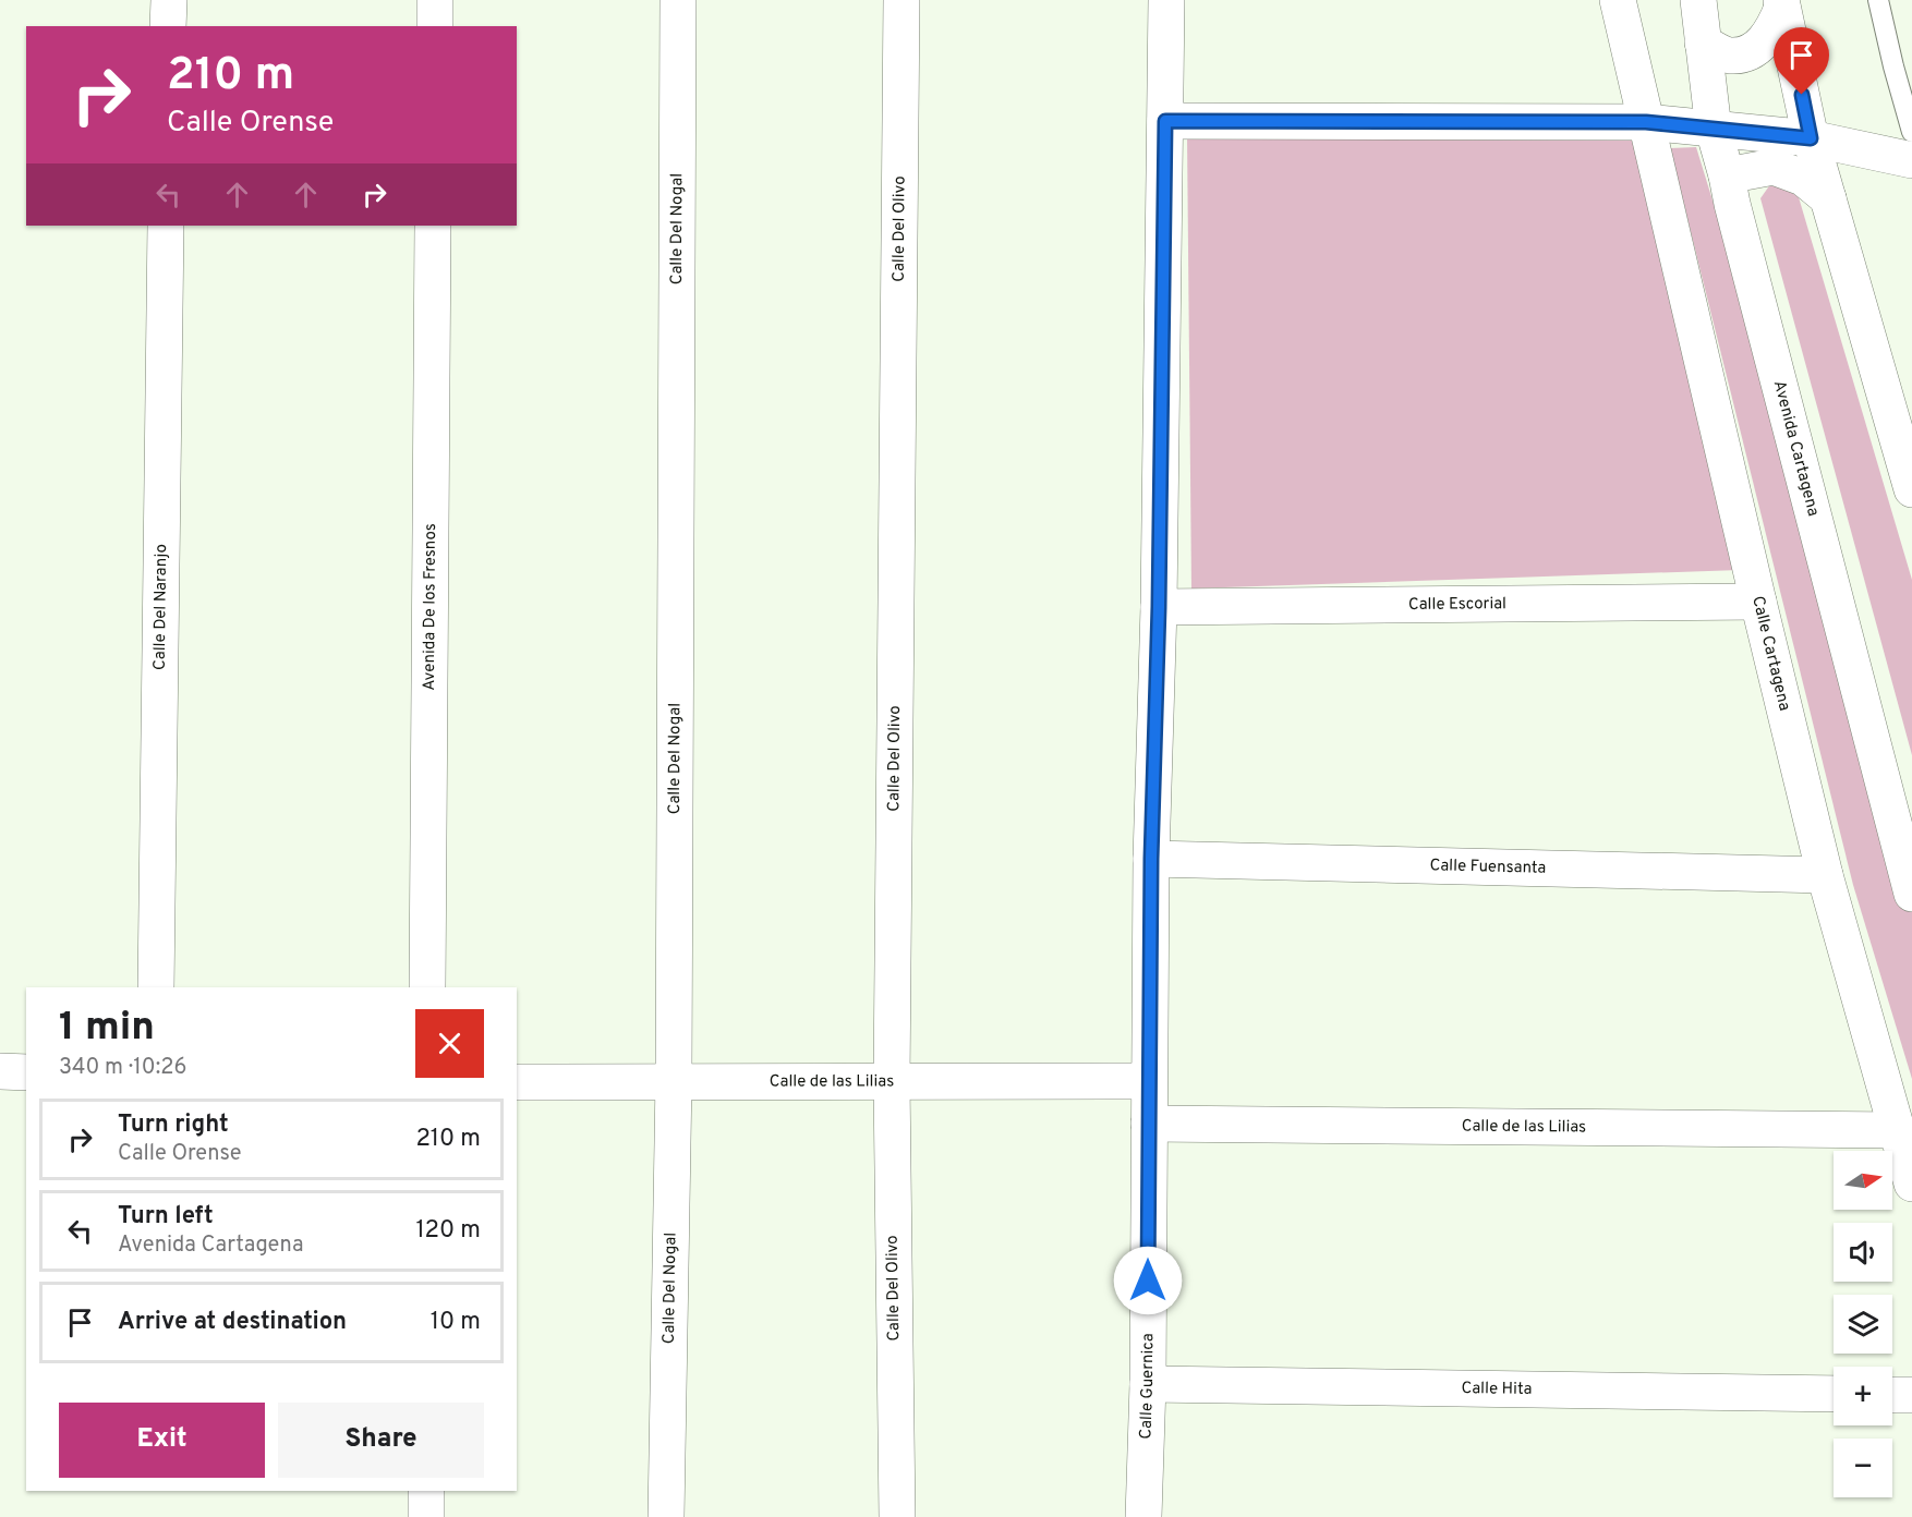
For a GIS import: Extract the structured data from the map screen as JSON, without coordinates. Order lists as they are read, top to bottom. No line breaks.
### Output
{"streets":{"street":["Calle Del Nogal","Calle Del Olivo","Avenida Cartagena","Calle Escorial","Calle Del Naranjo","Avenida De los Fresnos","Calle Cartagena","Calle Fuensanta","Calle de las Lilias","Calle Guernica","Calle Hita"]},"crossings":[["Calle Del Nogal","Calle de las Lilias"],["Calle Del Olivo","Calle de las Lilias"],["Calle Escorial","Calle Cartagena"],["Calle Escorial","Calle Guernica"],["Calle Cartagena","Calle Fuensanta"],["Calle Cartagena","Calle de las Lilias"],["Calle Fuensanta","Calle Guernica"],["Calle de las Lilias","Calle Guernica"],["Calle Guernica","Calle Hita"]],"north":"right","page":{"turn":["210 m","Calle Orense"],"heading":["1 min","340 m · 10:26"],"list":[{"name":"Turn right","note":"Calle Orense","value":"210 m"},{"name":"Turn left","note":"Avenida Cartagena","value":"120 m"},{"name":"Arrive at destination","value":"10 m"}],"map_buttons":["+","−"],"buttons":["Exit","Share"]}}
